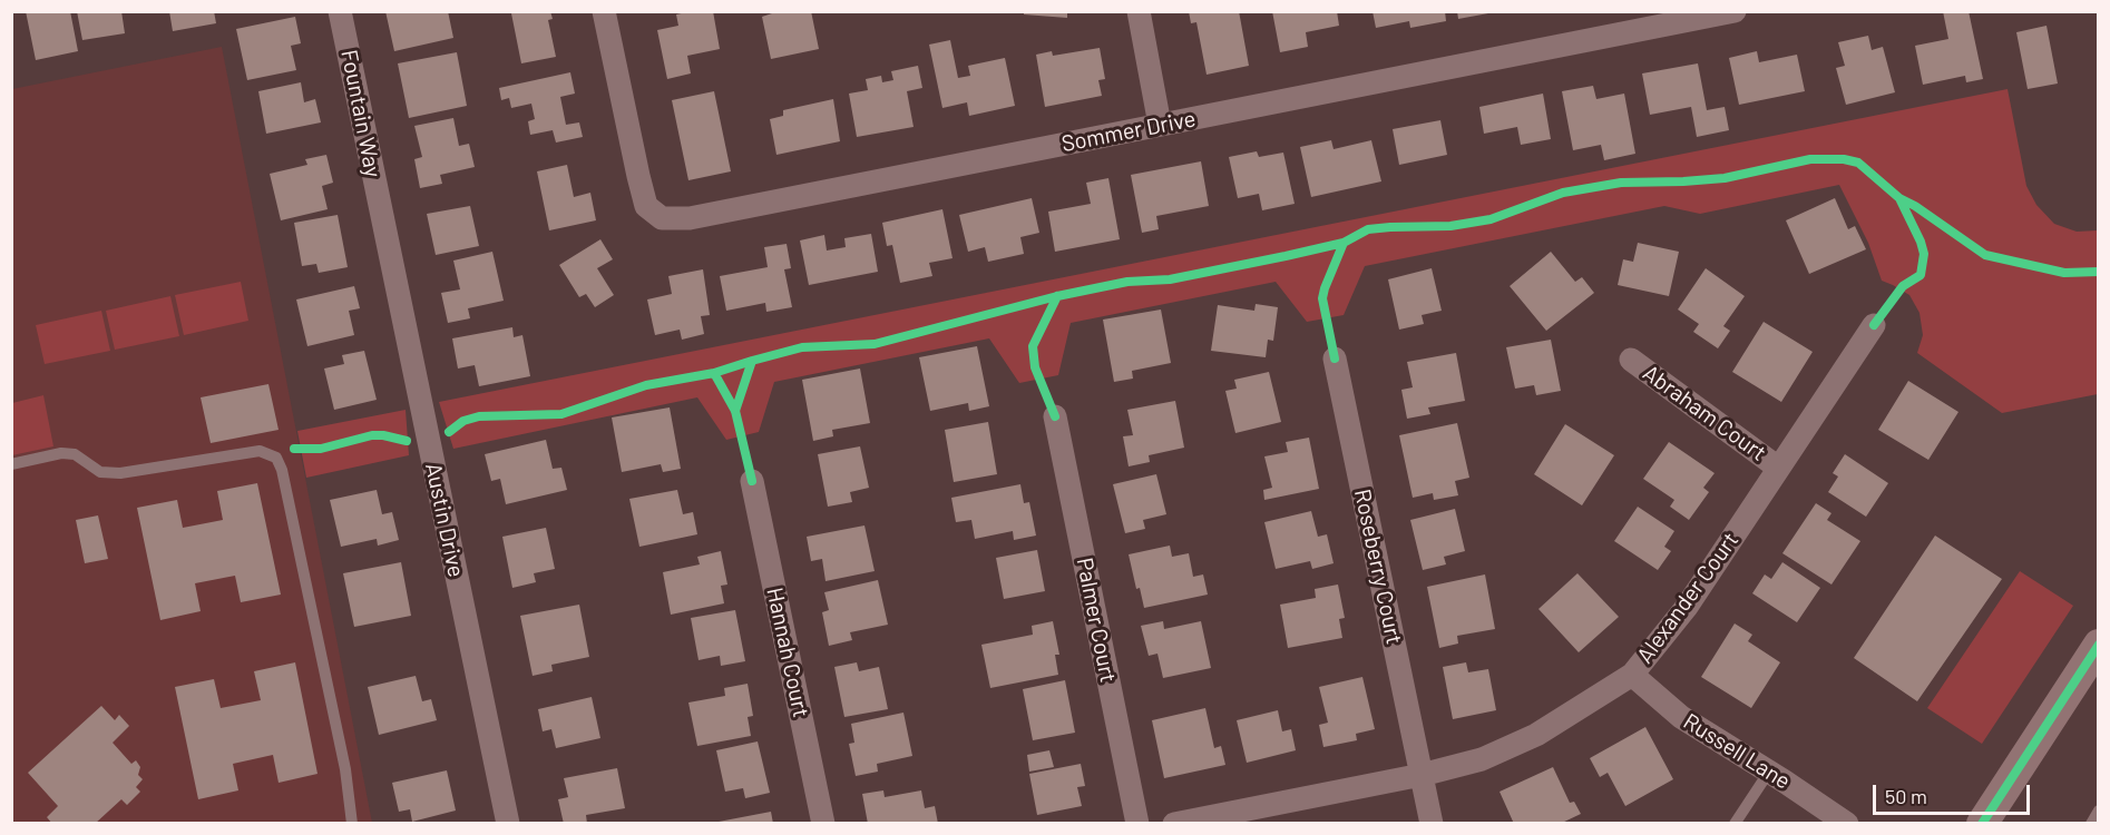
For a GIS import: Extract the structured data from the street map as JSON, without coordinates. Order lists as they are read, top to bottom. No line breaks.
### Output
{"streets":{"street":["Fountain Way","Sommer Drive","Abraham Court","Austin Drive","Roseberry Court","Alexander Court","Palmer Court","Hannah Court","Russell Lane"]},"crossings":[["Fountain Way","Austin Drive"],["Abraham Court","Alexander Court"],["Roseberry Court","Alexander Court"],["Alexander Court","Russell Lane"]],"scale_bar":"50 m"}
